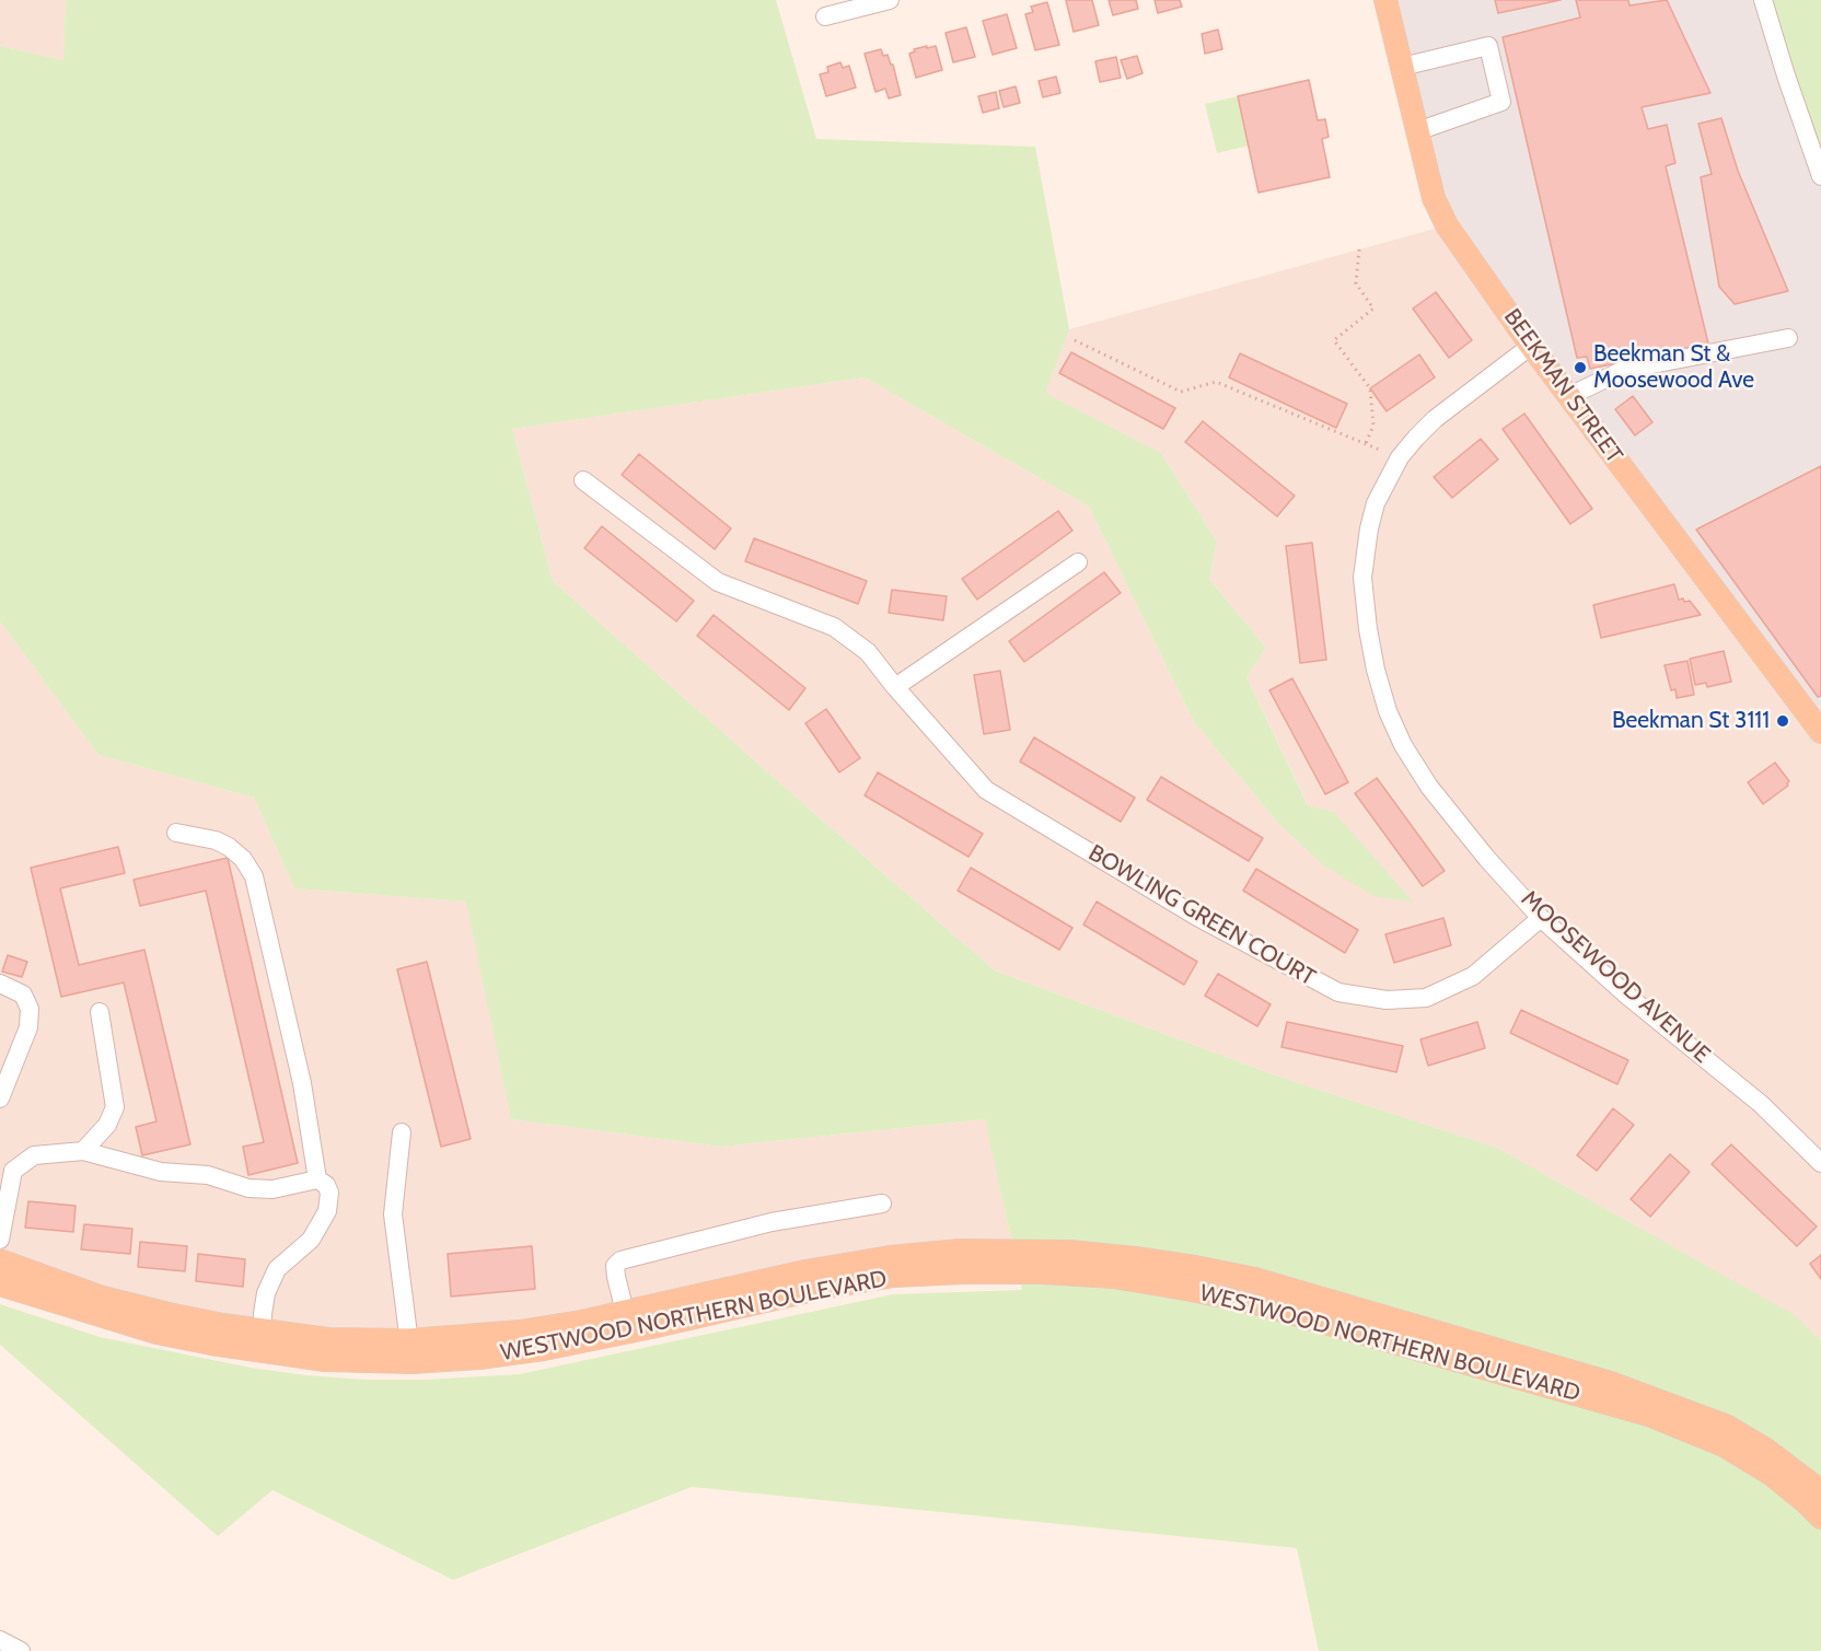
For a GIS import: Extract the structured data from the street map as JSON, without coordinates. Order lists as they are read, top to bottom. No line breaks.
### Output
{"streets":{"main road":["BEEKMAN STREET","WESTWOOD NORTHERN BOULEVARD"],"street":["BOWLING GREEN COURT","MOOSEWOOD AVENUE"]},"crossings":[["BEEKMAN STREET","MOOSEWOOD AVENUE"],["BOWLING GREEN COURT","MOOSEWOOD AVENUE"]],"places":["Beekman St & Moosewood Ave","Beekman St 3111"]}
